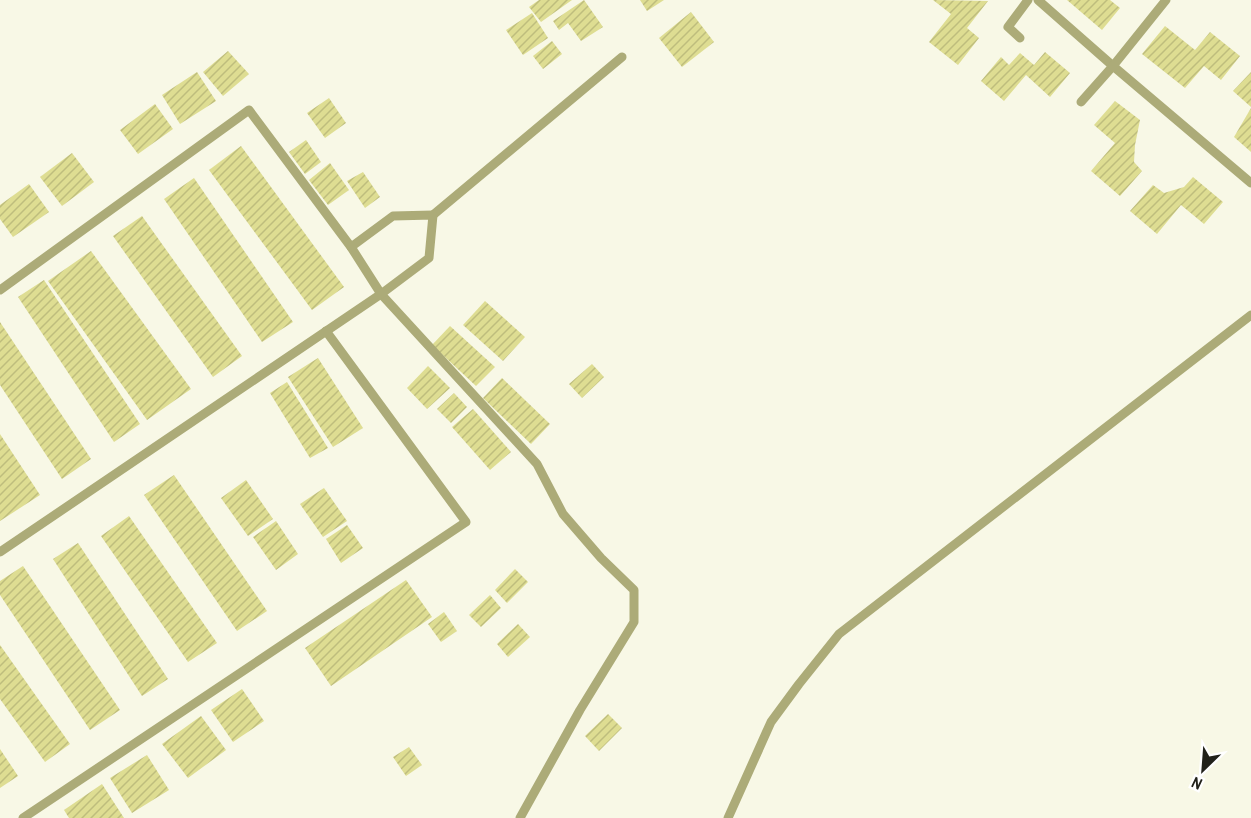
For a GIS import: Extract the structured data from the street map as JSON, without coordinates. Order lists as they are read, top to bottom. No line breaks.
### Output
{"north":"bottom left"}
